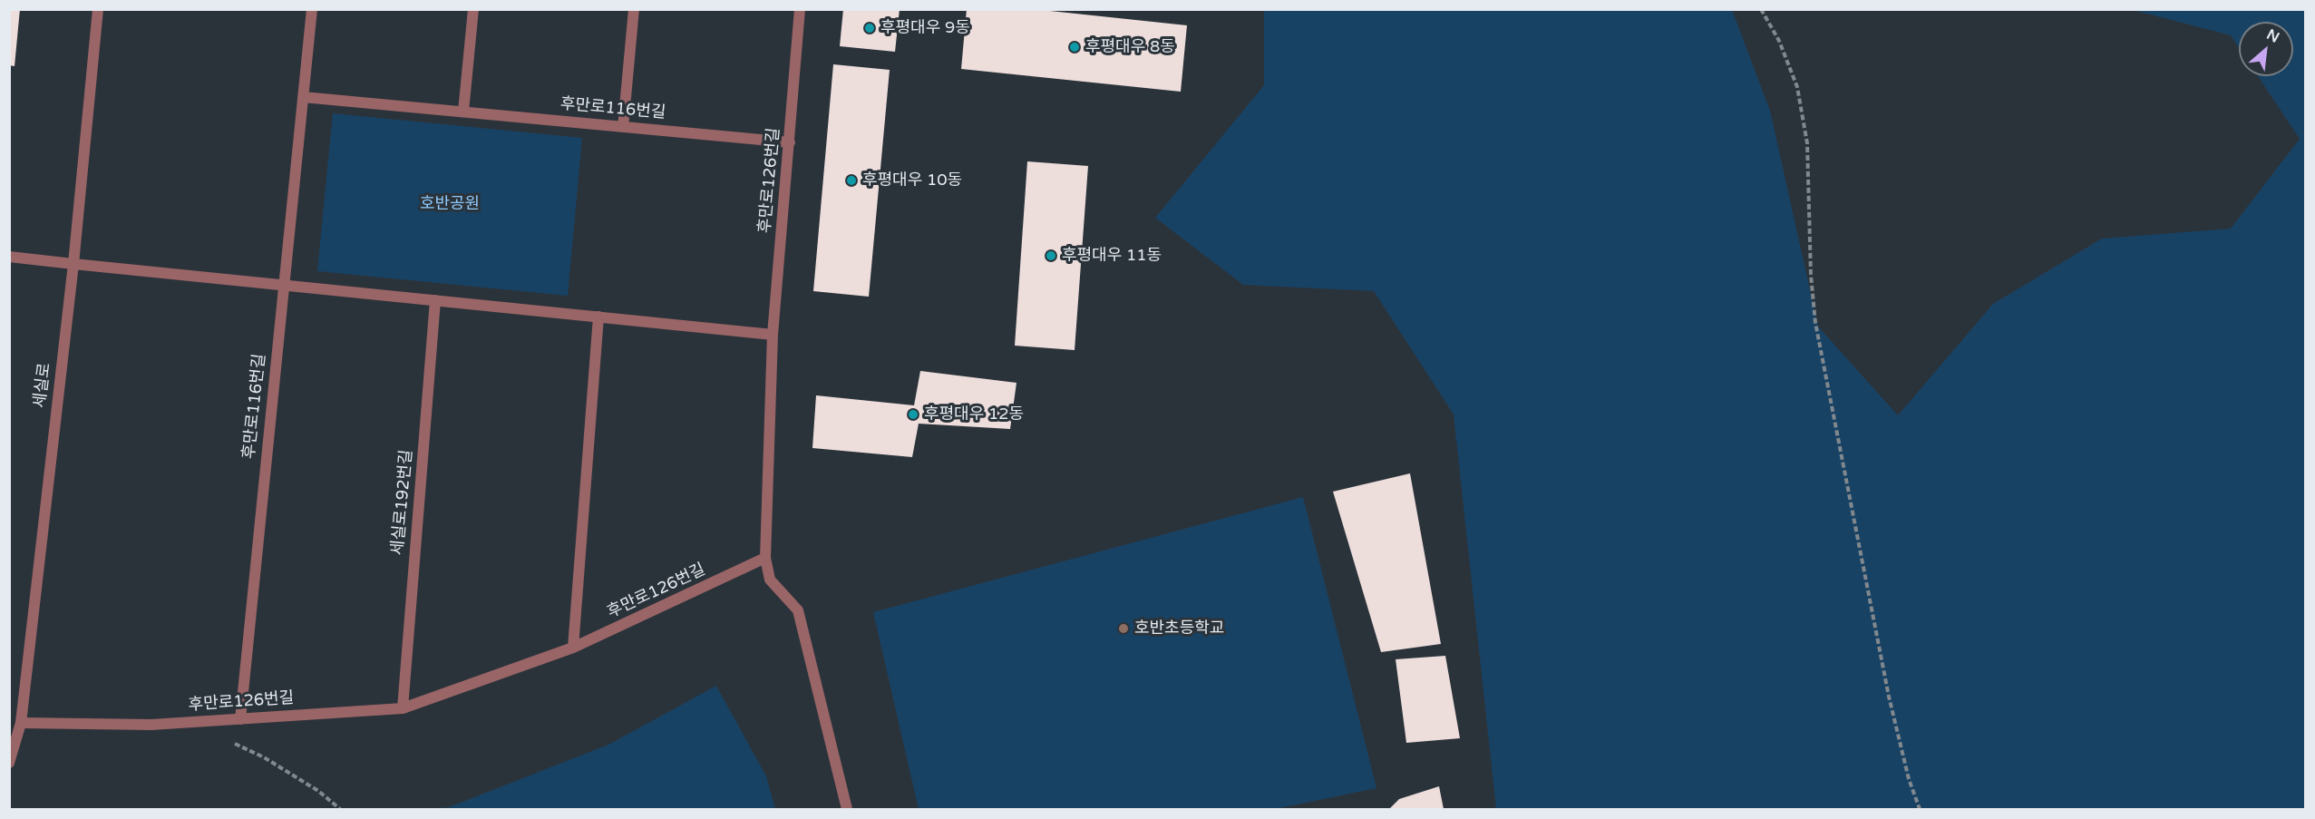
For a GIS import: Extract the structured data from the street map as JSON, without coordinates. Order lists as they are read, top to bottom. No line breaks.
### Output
{"streets":{"street":["후만로116번길","후만로126번길","세실로","세실로192번길"]},"crossings":[["후만로116번길","후만로126번길"],["후만로126번길","세실로"],["후만로126번길","세실로192번길"]],"parks":["호반공원"],"places":["후평대우 9동","후평대우 8동","후평대우 10동","후평대우 11동","후평대우 12동","호반초등학교"],"north":"top right"}
